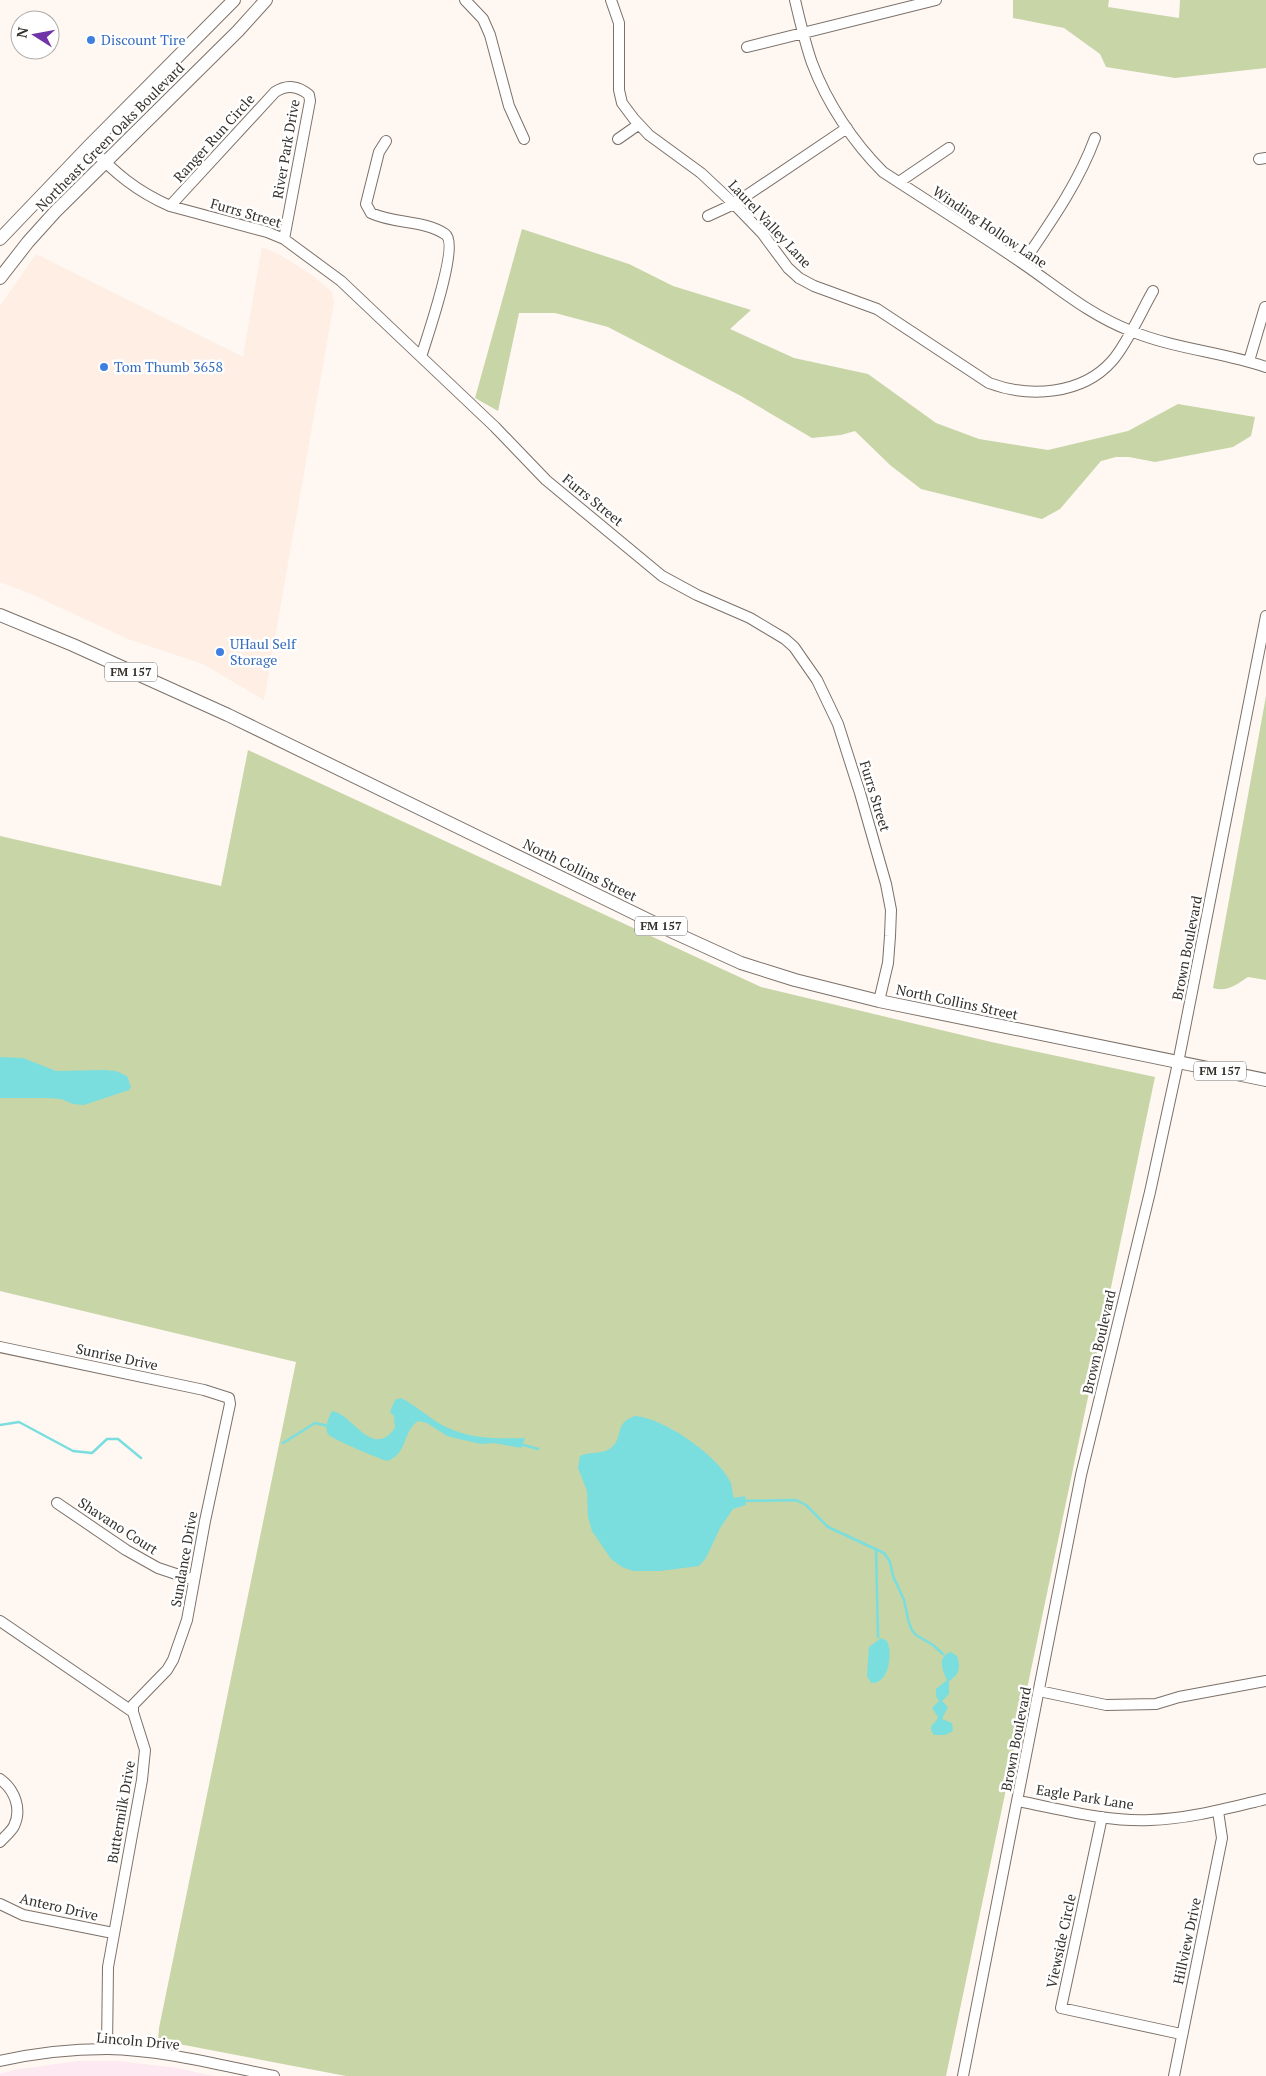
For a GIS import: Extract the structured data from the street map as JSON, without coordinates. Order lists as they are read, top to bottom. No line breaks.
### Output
{"streets":{"main road":["Northeast Green Oaks Boulevard","FM 157","North Collins Street"],"street":["Ranger Run Circle","River Park Drive","Furrs Street","Laurel Valley Lane","Winding Hollow Lane","Brown Boulevard","Sunrise Drive","Shavano Court","Sundance Drive","Eagle Park Lane","Buttermilk Drive","Antero Drive","Viewside Circle","Hillview Drive","Lincoln Drive"]},"crossings":[["Northeast Green Oaks Boulevard","Furrs Street"],["Ranger Run Circle","River Park Drive"],["Ranger Run Circle","Furrs Street"],["River Park Drive","Furrs Street"],["Furrs Street","North Collins Street"],["Laurel Valley Lane","Winding Hollow Lane"],["North Collins Street","Brown Boulevard"],["Brown Boulevard","Eagle Park Lane"],["Sunrise Drive","Sundance Drive"],["Shavano Court","Sundance Drive"],["Sundance Drive","Buttermilk Drive"],["Eagle Park Lane","Viewside Circle"],["Eagle Park Lane","Hillview Drive"],["Buttermilk Drive","Antero Drive"],["Buttermilk Drive","Lincoln Drive"],["Viewside Circle","Hillview Drive"]],"places":["Discount Tire","Tom Thumb 3658","UHaul Self Storage"],"north":"left"}
